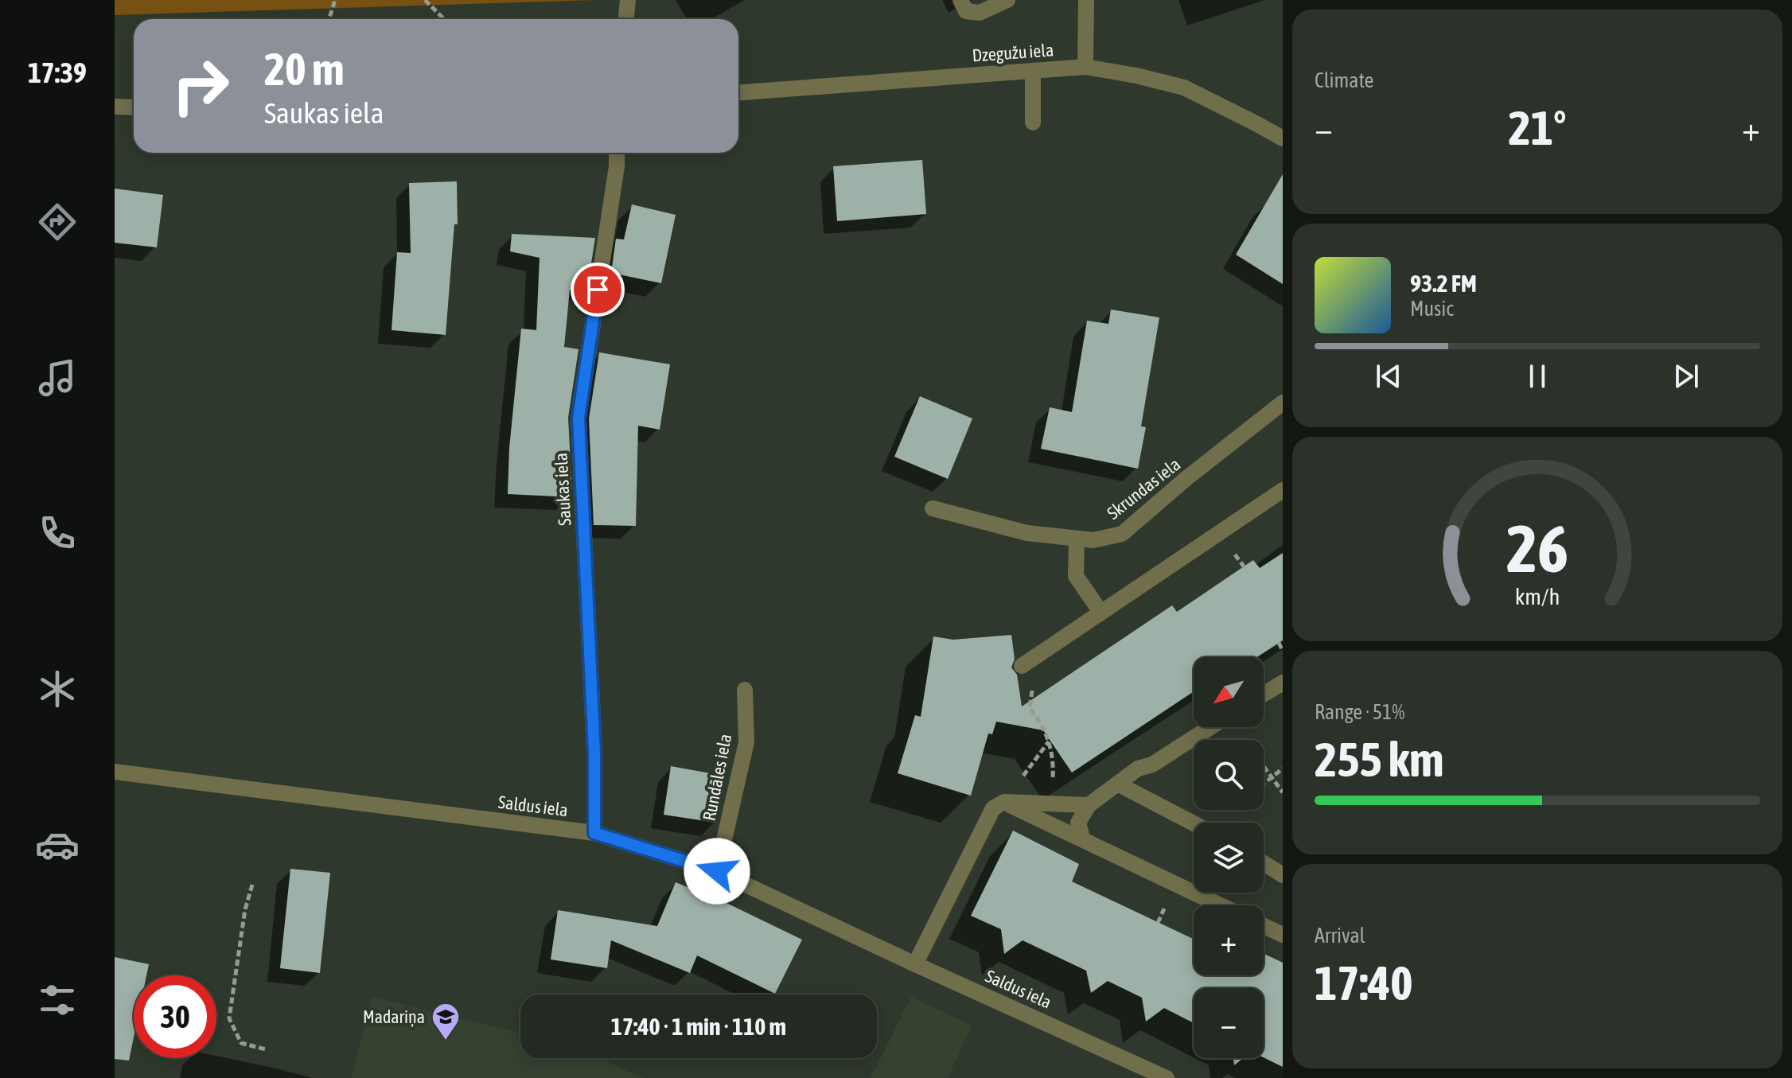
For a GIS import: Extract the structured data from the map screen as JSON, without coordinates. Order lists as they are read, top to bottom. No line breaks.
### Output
{"streets":{"street":["Dzegužu iela","Skrundas iela","Saukas iela","Rundāles iela","Saldus iela"]},"crossings":[["Saukas iela","Saldus iela"],["Rundāles iela","Saldus iela"]],"places":{"school or university":["Madariņa"]},"north":"bottom left","page":{"tabs":"17:39","tile":["Climate",["Range · 51%","255 km"],["Arrival","17:40"]],"turn":["20 m","Saukas iela"],"heat":["−","21°","+"],"song":["93.2 FM","Music"],"map_buttons":["+","−"],"limit":"30","trip":"17:40 · 1 min · 110 m","gauge":["26","km/h"]}}
